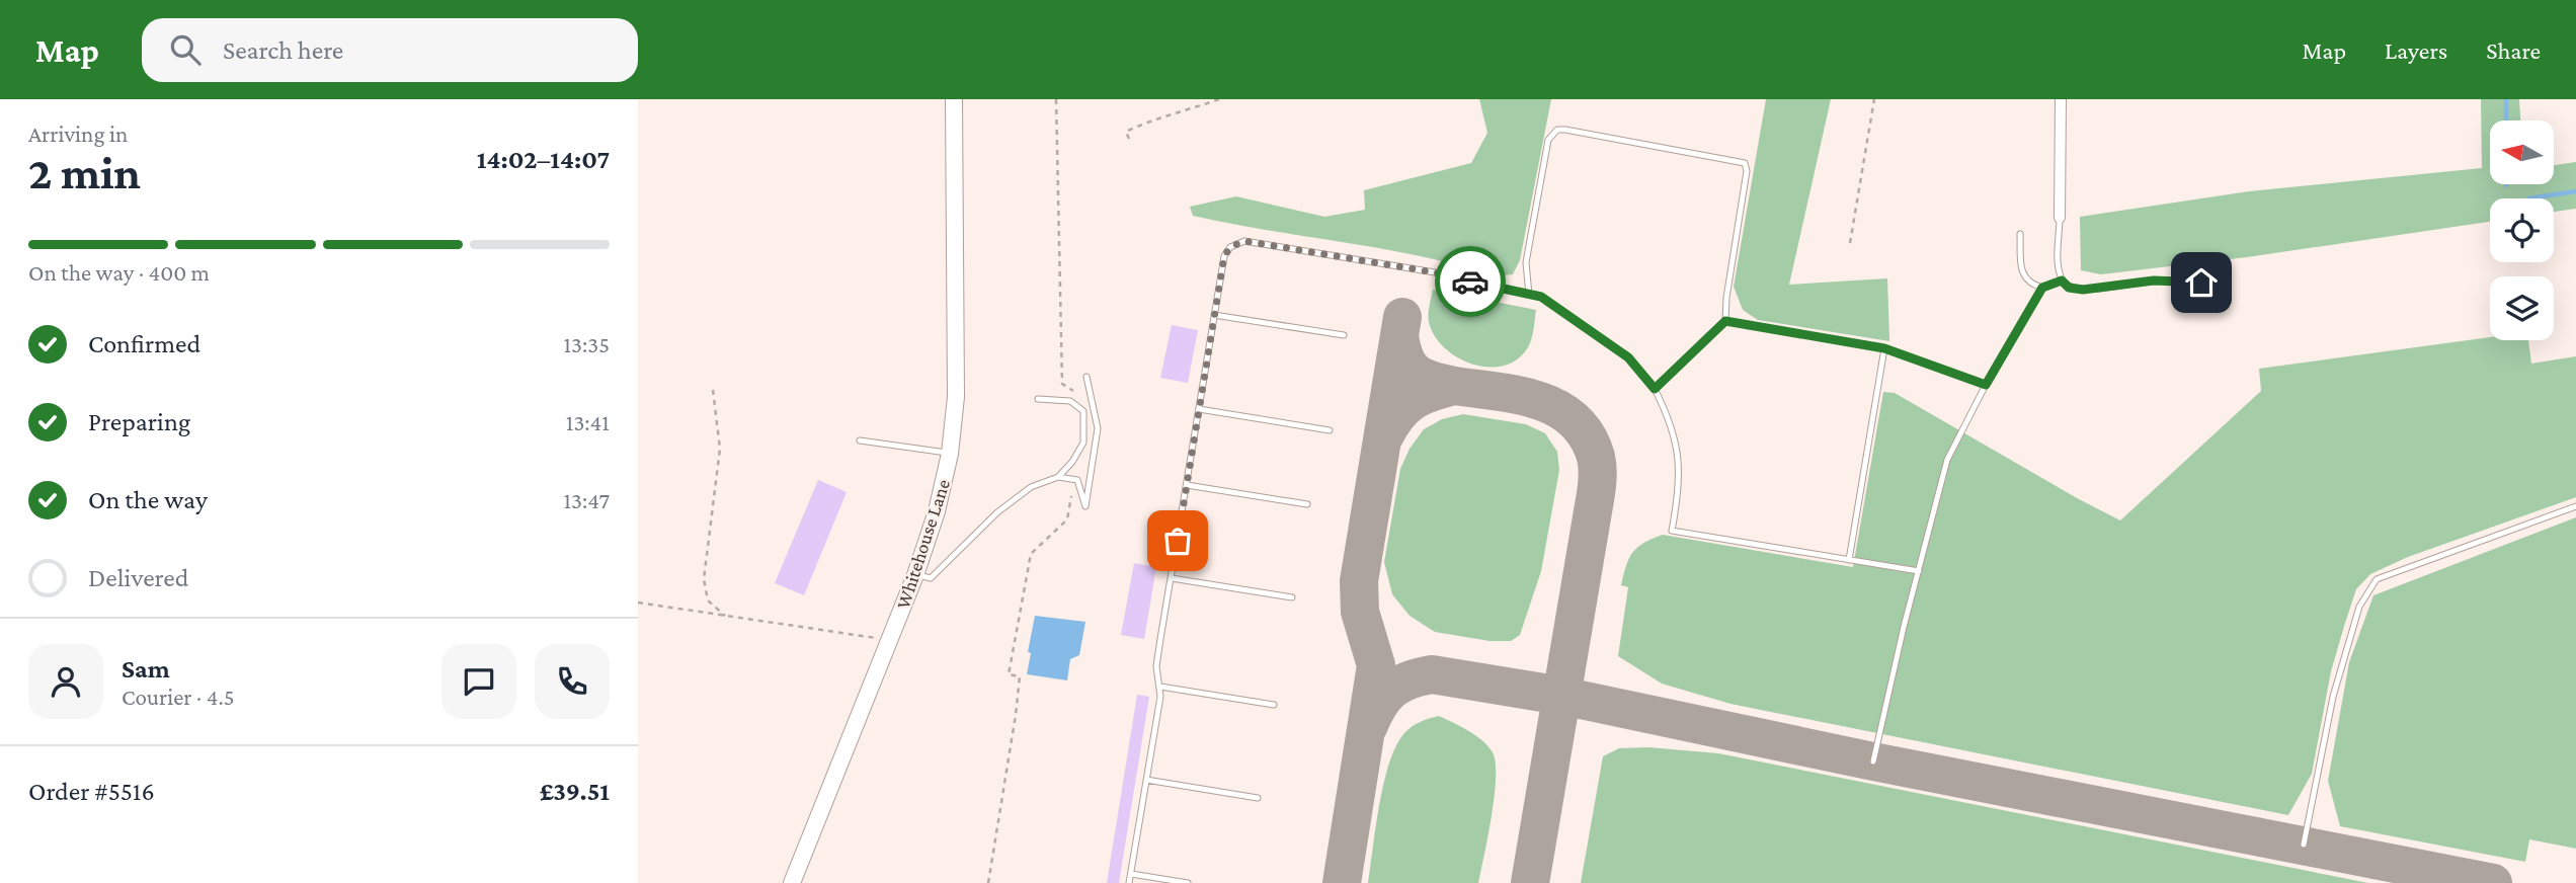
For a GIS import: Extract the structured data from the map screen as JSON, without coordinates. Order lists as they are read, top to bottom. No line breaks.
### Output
{"streets":{"street":["Whitehouse Lane"]},"north":"left","page":{"header":"Map","search":"Search here","nav":["Map","Layers","Share"],"heading":["2 min","Arriving in","14:02–14:07"],"panel":["Sam","Courier · 4.5","Order #5516","£39.51"],"bar":"On the way · 400 m","list":[["Confirmed","13:35"],["Preparing","13:41"],["On the way","13:47"],"Delivered"]}}
